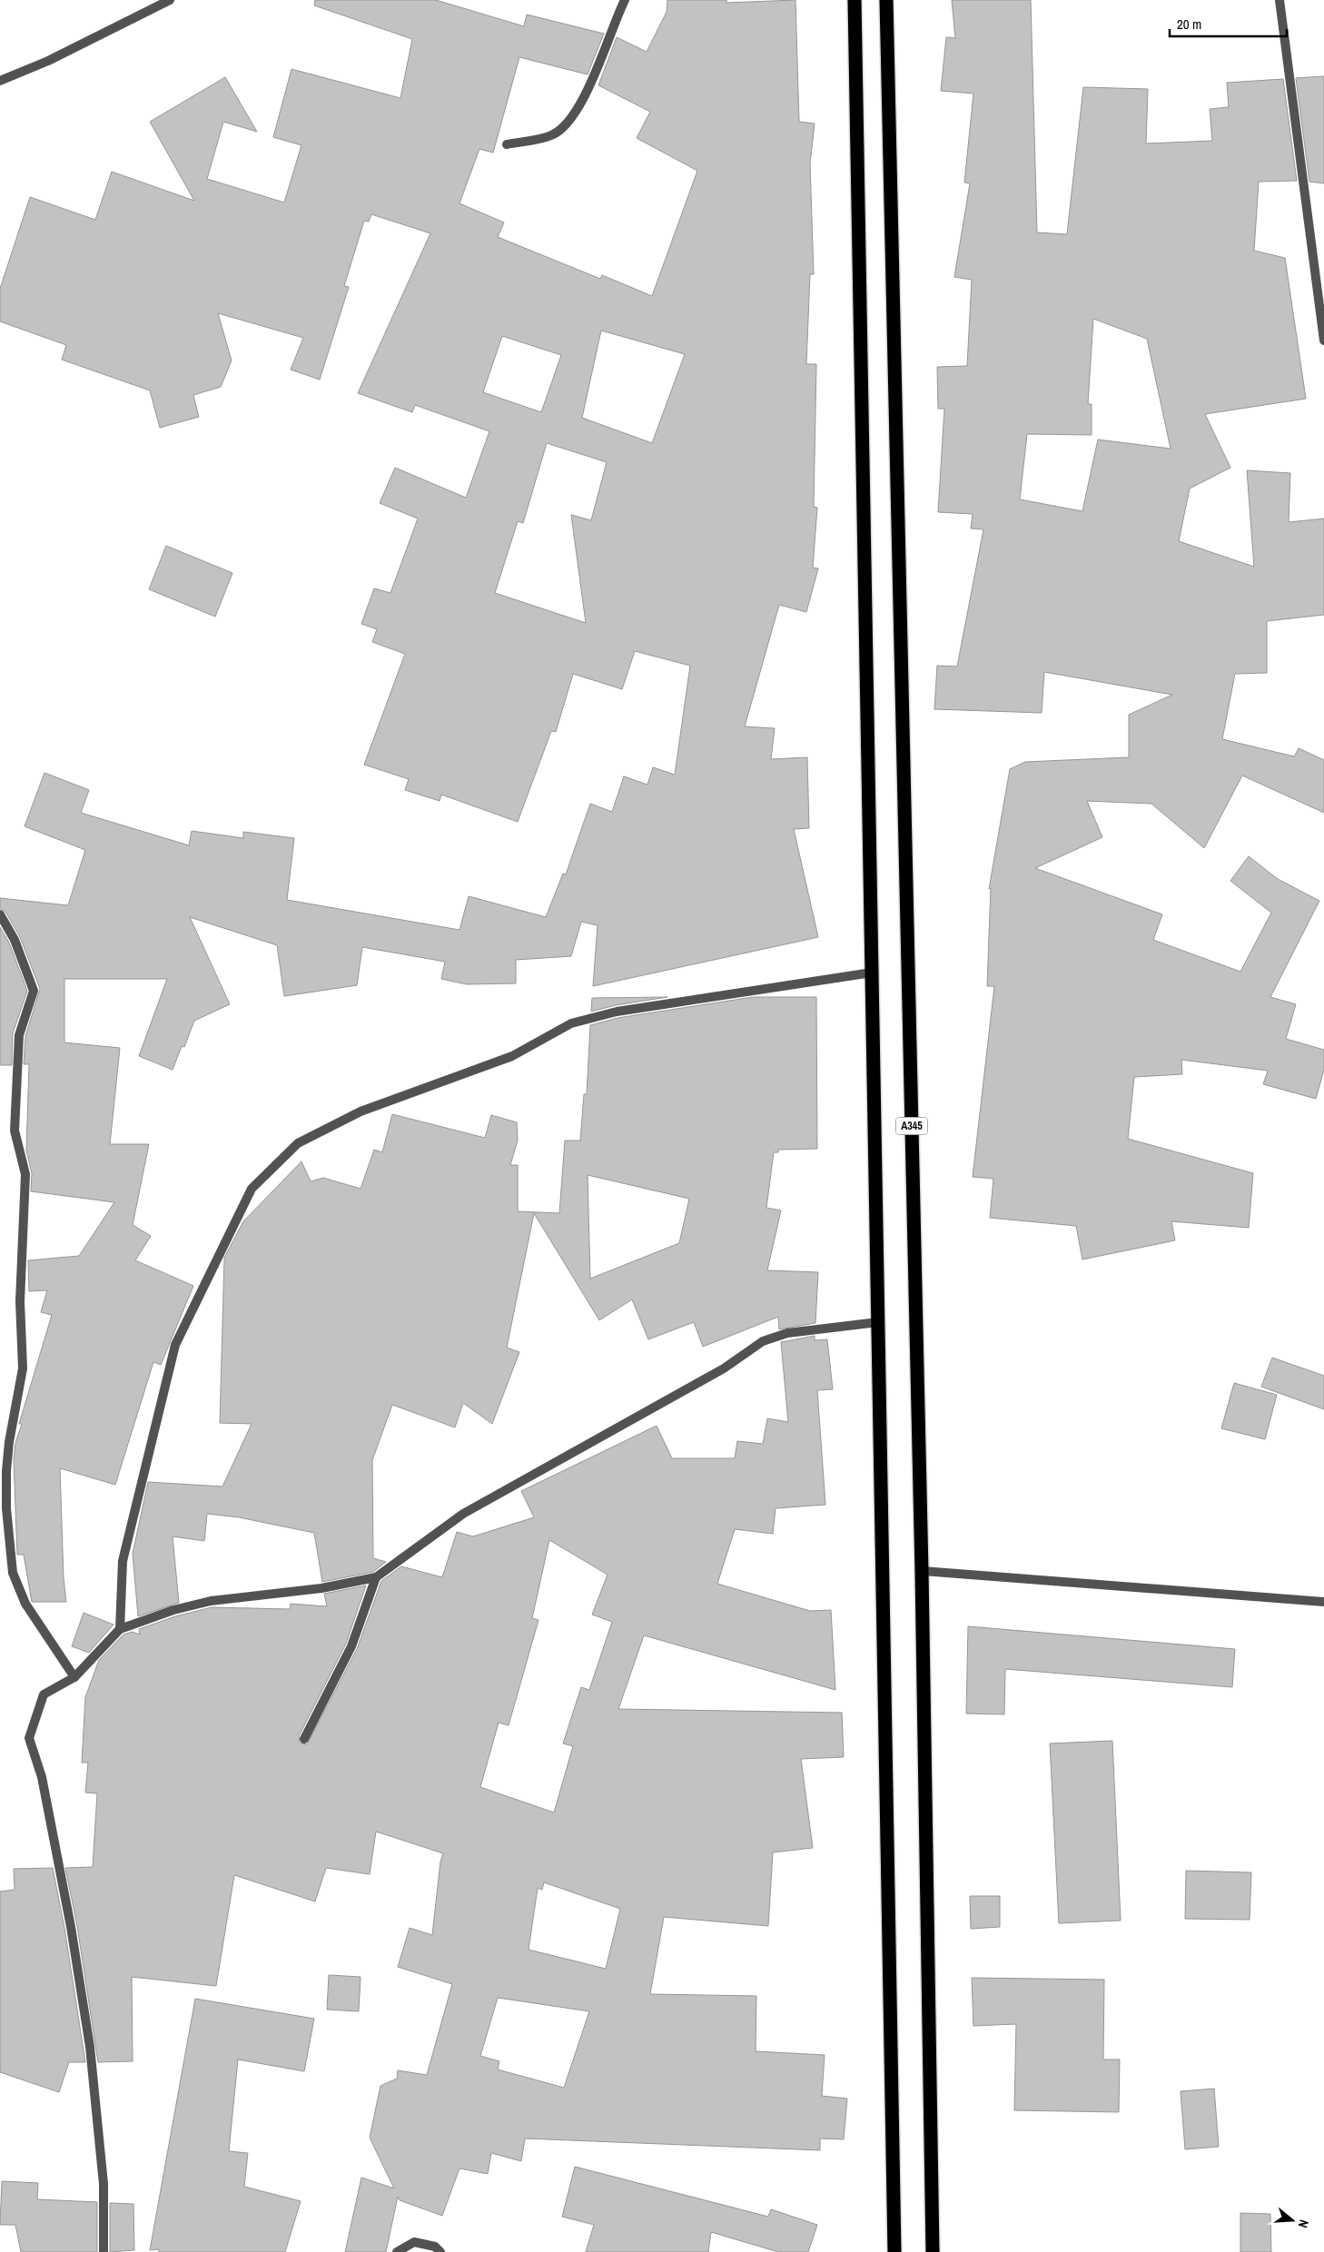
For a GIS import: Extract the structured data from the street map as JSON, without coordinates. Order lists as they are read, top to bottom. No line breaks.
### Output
{"streets":{"highway":["A345"]},"scale_bar":"20 m","north":"right"}
